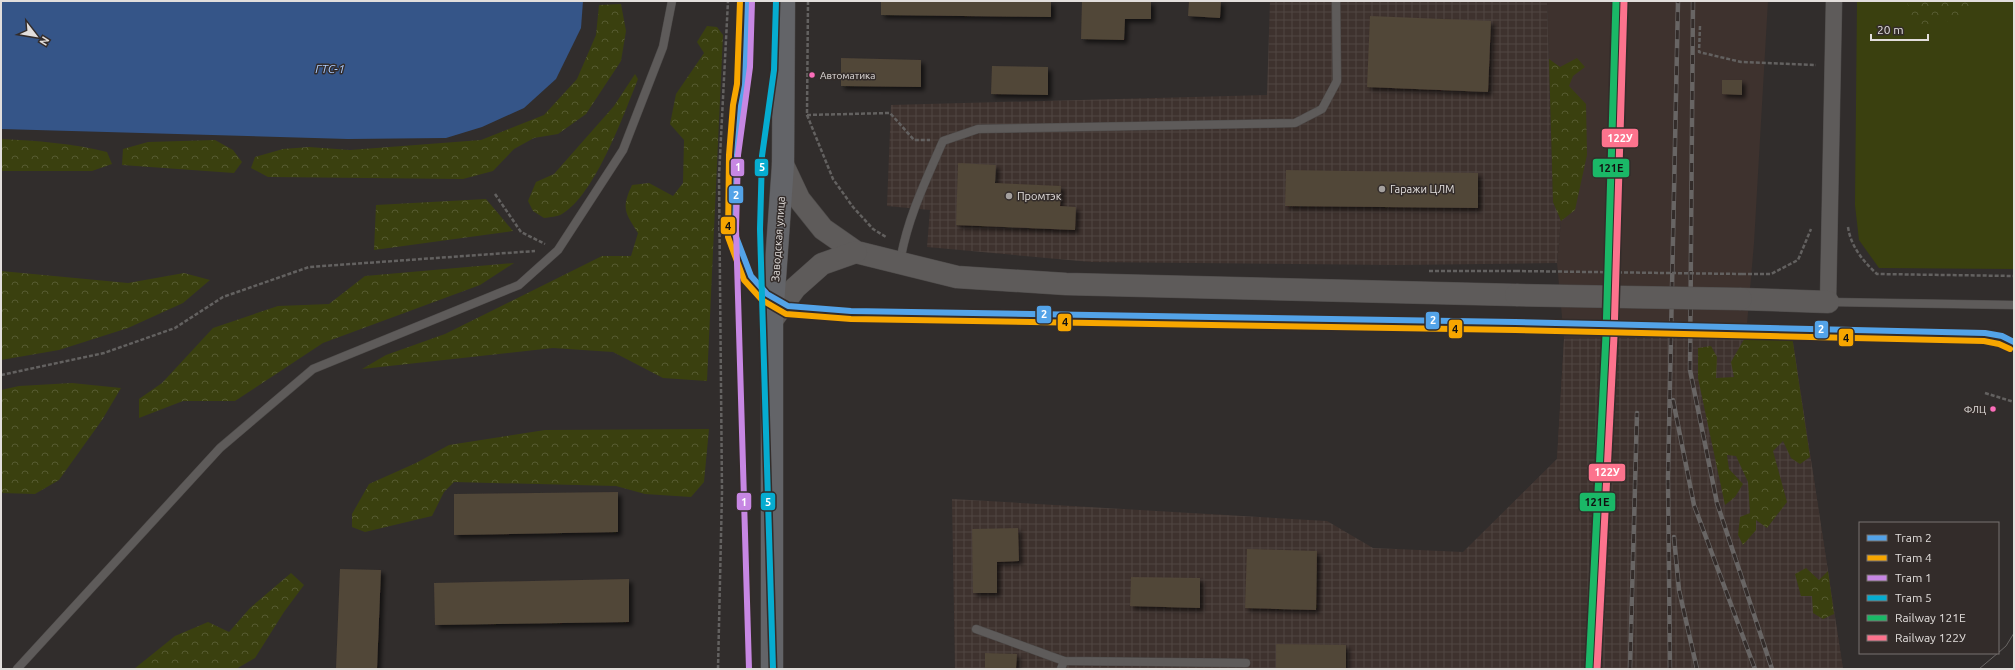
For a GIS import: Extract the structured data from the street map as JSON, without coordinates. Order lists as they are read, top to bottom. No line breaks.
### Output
{"streets":{"main road":["Заводская улица"]},"water":["ГТС-1"],"places":["Автоматика","Гаражи ЦЛМ","Промтэк","ФЛЦ"],"lines":["tram line 2","tram line 4","tram line 1","tram line 5","rail line 121Е","rail line 122У"],"legend":["Tram 2","Tram 4","Tram 1","Tram 5","Railway 121Е","Railway 122У"],"scale_bar":"20 m","north":"bottom right"}
